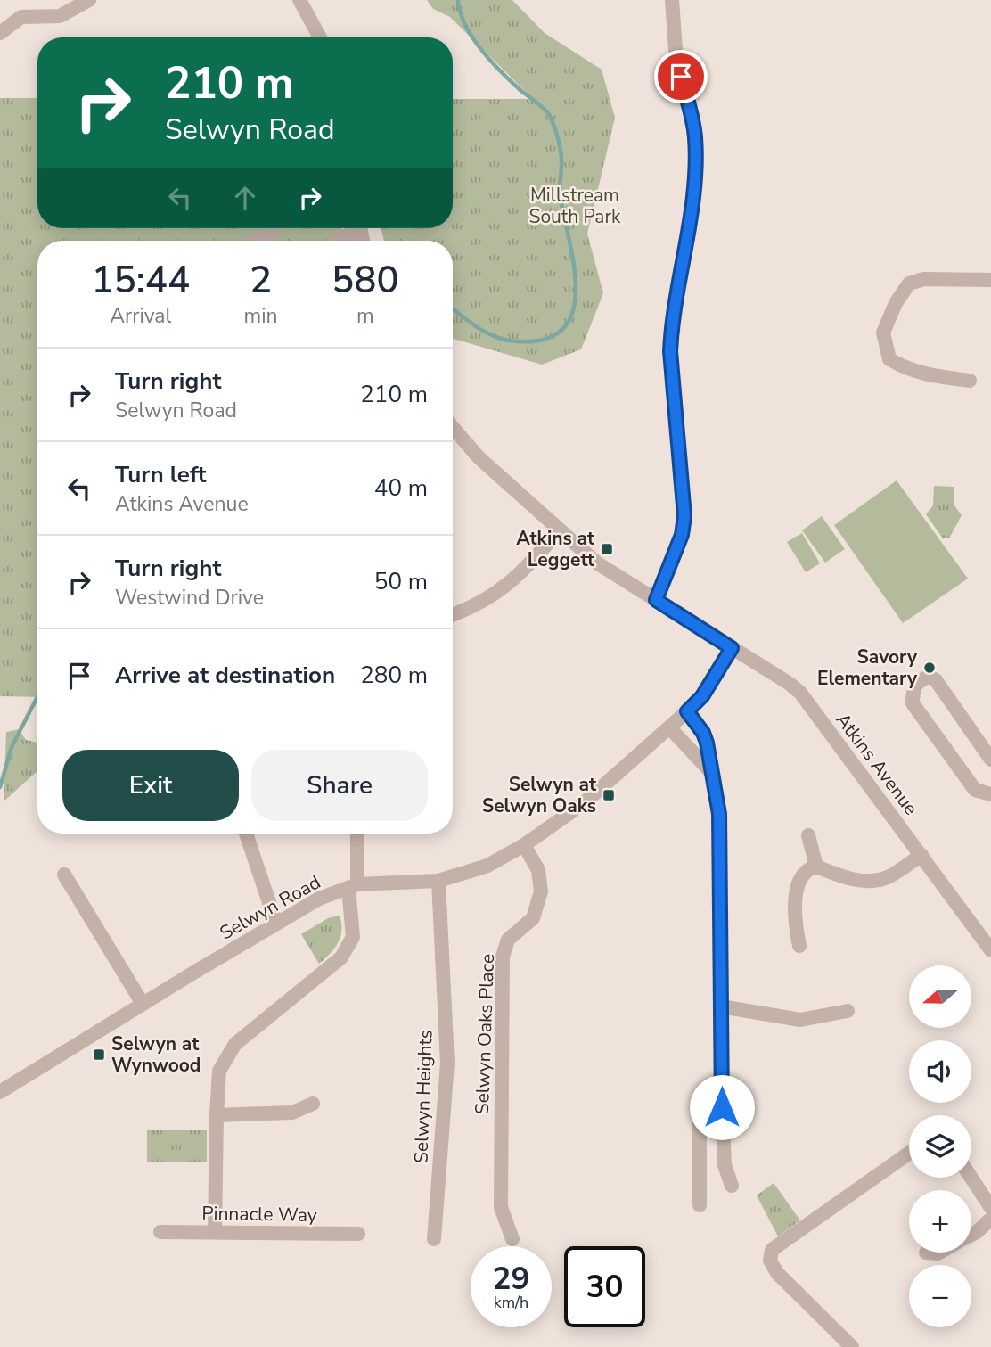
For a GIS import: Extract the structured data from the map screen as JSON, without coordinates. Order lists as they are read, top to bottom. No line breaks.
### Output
{"streets":{"street":["Atkins Avenue","Selwyn Road","Selwyn Oaks Place","Selwyn Heights","Pinnacle Way"]},"crossings":[["Atkins Avenue","Selwyn Road"],["Selwyn Road","Selwyn Oaks Place"],["Selwyn Road","Selwyn Heights"]],"parks":["Millstream South Park"],"places":{"transit":["Atkins at Leggett","Selwyn at Selwyn Oaks","Selwyn at Wynwood"],"other":["Savory Elementary"]},"north":"left","page":{"turn":["210 m","Selwyn Road"],"eta":["15:44","Arrival","2","min","580","m"],"list":[{"name":"Turn right","note":"Selwyn Road","value":"210 m"},{"name":"Turn left","note":"Atkins Avenue","value":"40 m"},{"name":"Turn right","note":"Westwind Drive","value":"50 m"},{"name":"Arrive at destination","value":"280 m"}],"buttons":["Exit","Share"],"map_buttons":["+","−"],"speed":"29 km/h","limit":"30"}}
